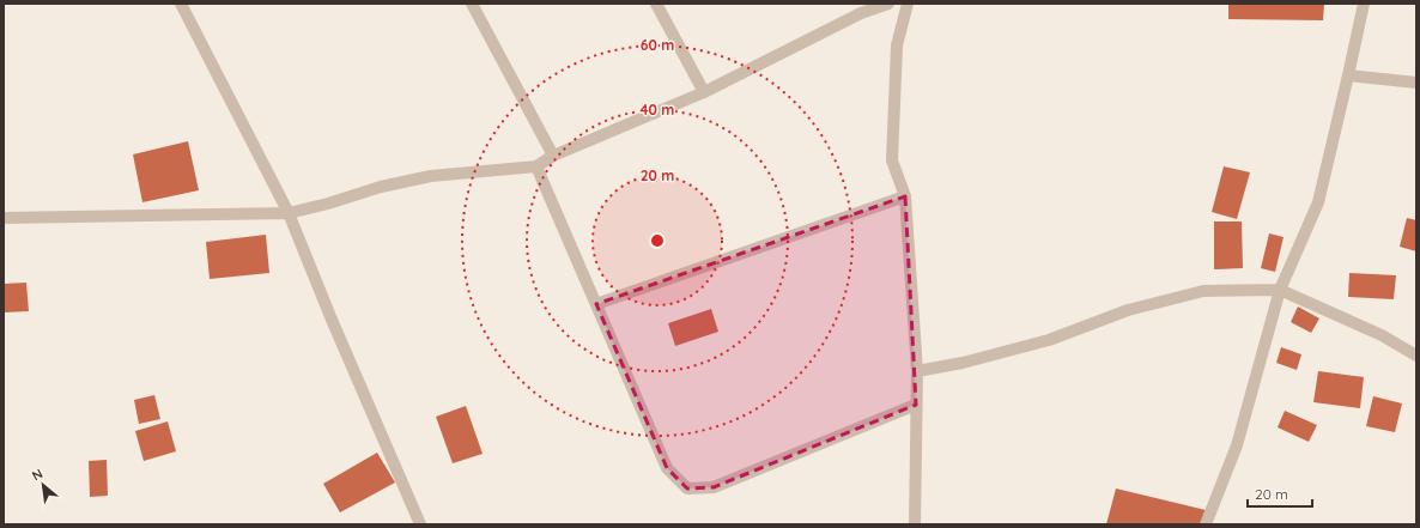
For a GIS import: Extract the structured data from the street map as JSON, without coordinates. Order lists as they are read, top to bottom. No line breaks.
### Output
{"scale_bar":"20 m","north":"top left","rings":["60 m","40 m","20 m"]}
